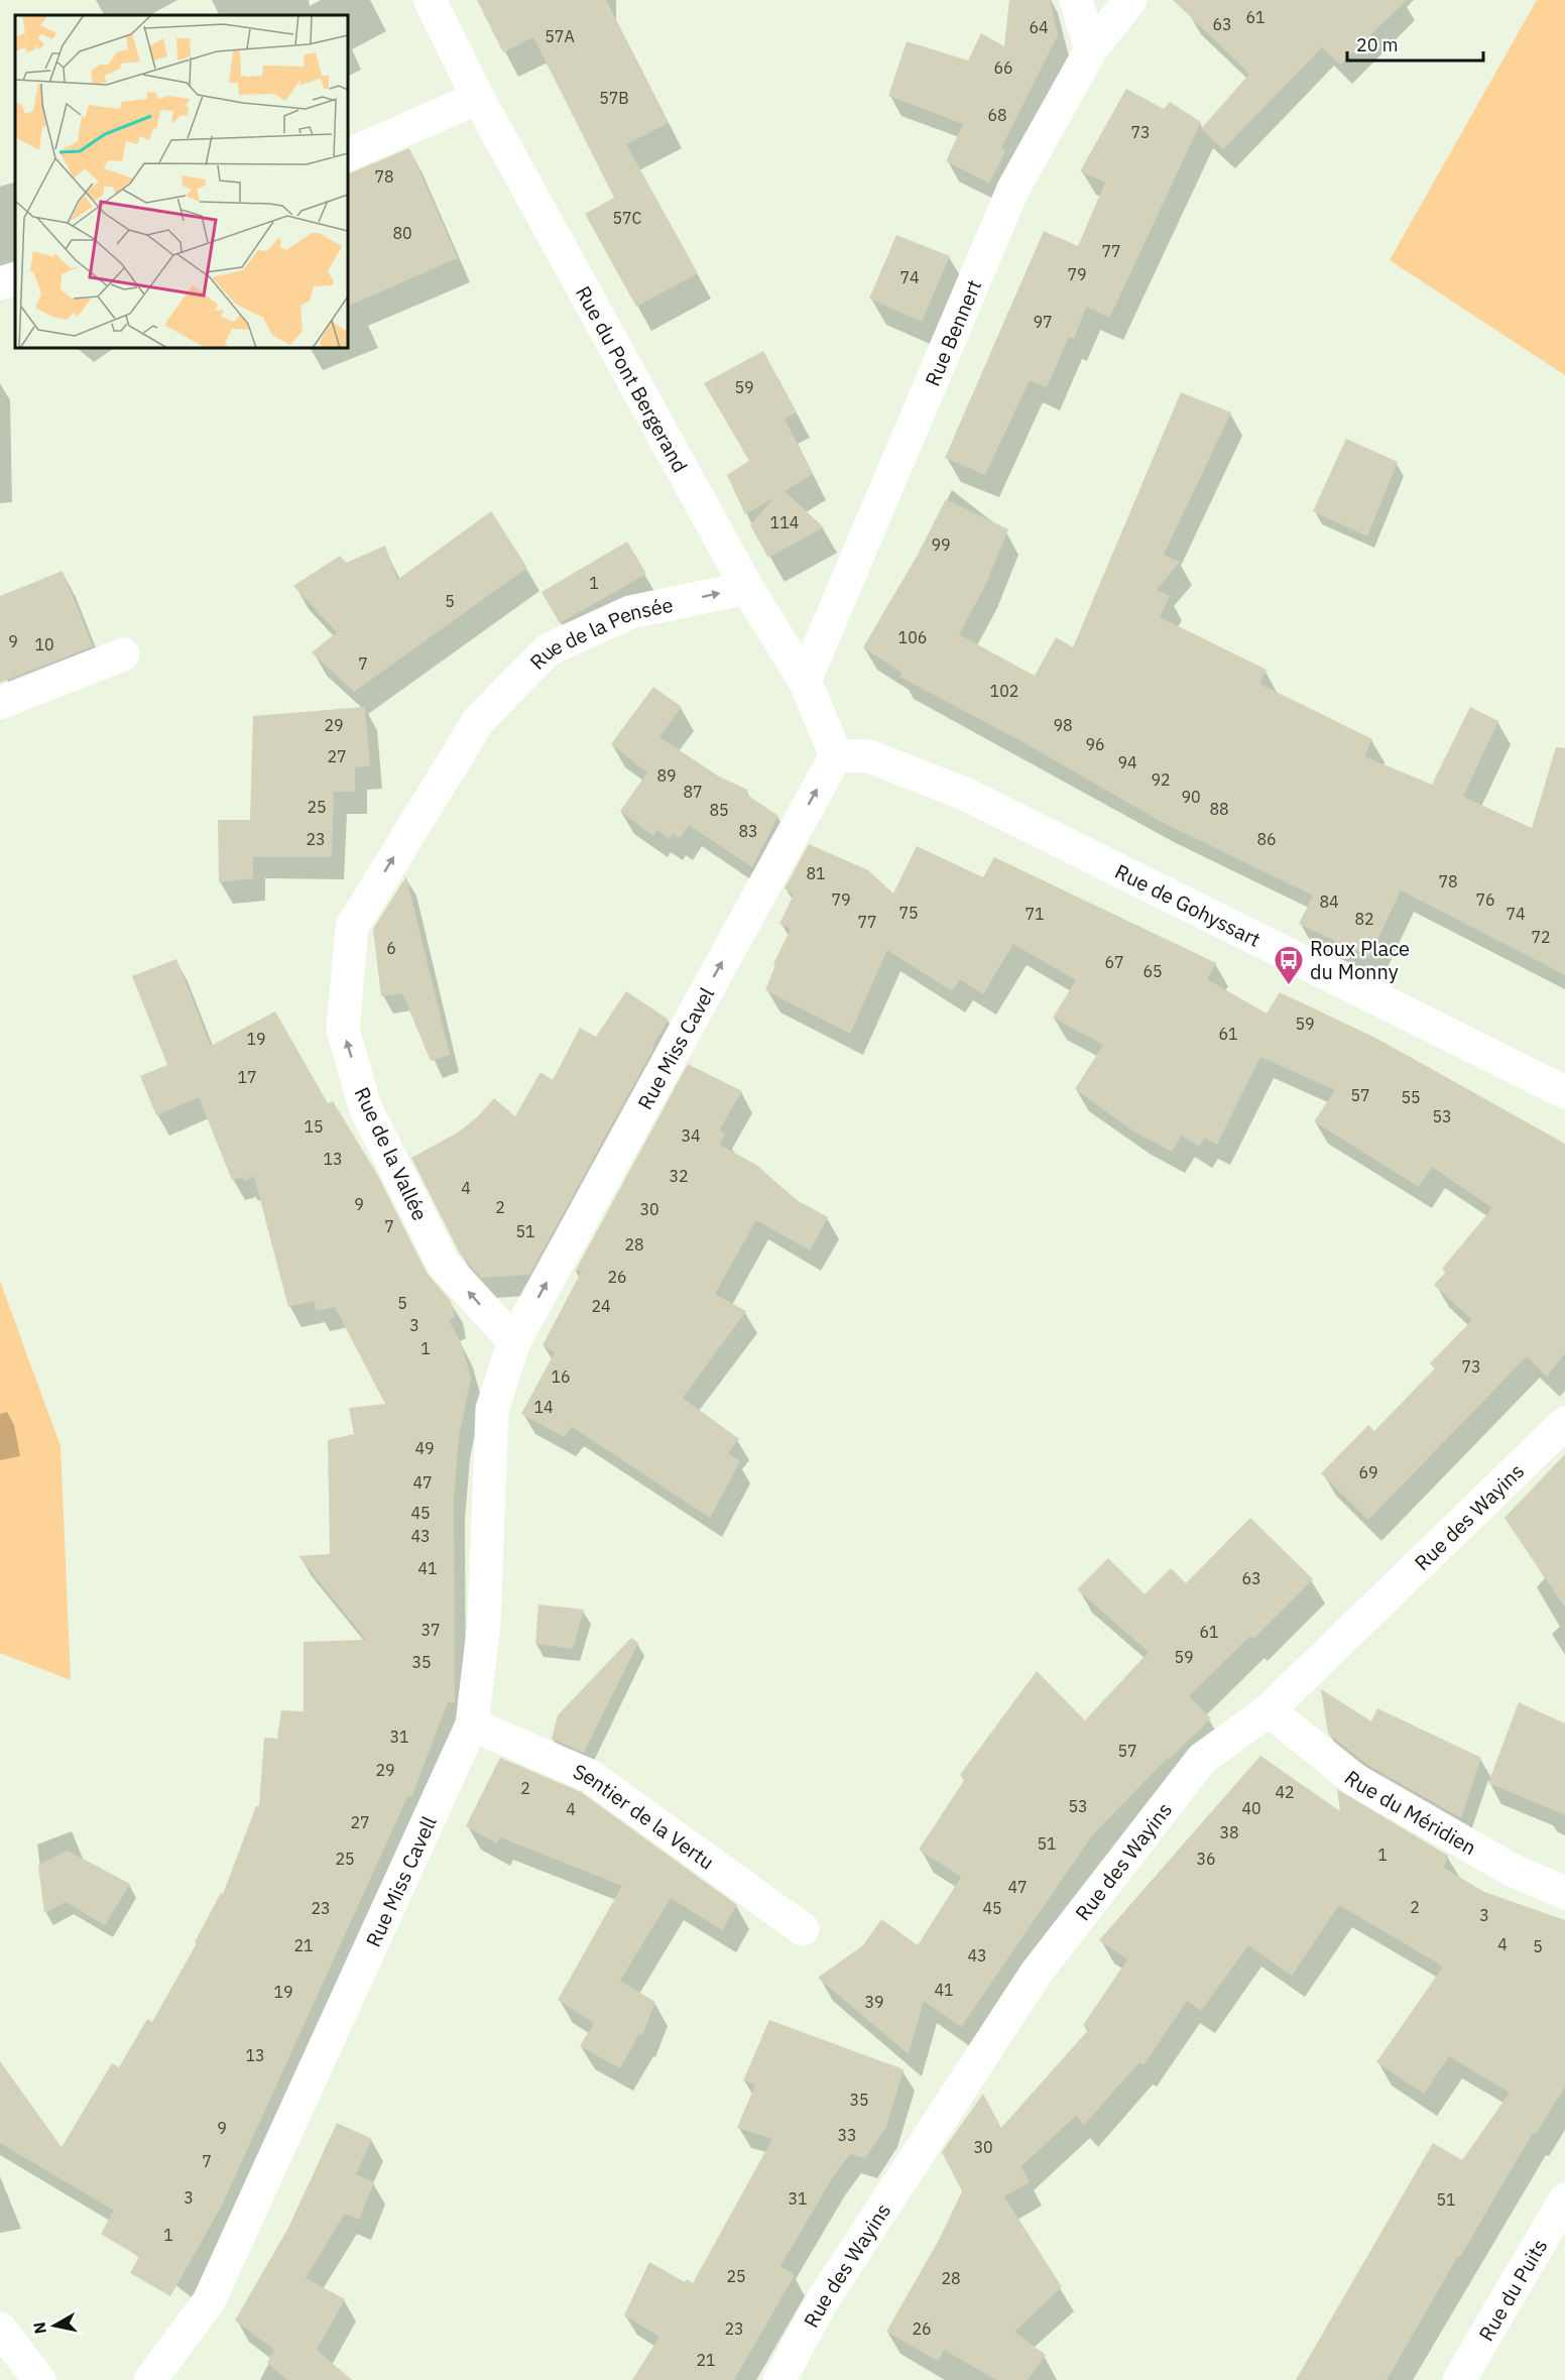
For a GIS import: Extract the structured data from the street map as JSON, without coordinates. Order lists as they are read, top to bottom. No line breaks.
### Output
{"streets":{"street":["Rue Bennert","Rue du Pont Bergerand","Rue de la Pensée","Rue de Gohyssart","Rue Miss Cavel","Rue de la Vallée","Rue des Wayins","Rue du Méridien","Sentier de la Vertu","Rue Miss Cavell","Rue du Puits"]},"crossings":[["Rue Bennert","Rue du Pont Bergerand"],["Rue du Pont Bergerand","Rue de la Pensée"],["Rue du Pont Bergerand","Rue de Gohyssart"],["Rue du Pont Bergerand","Rue Miss Cavel"],["Rue de la Pensée","Rue de la Vallée"],["Rue de Gohyssart","Rue Miss Cavel"],["Rue Miss Cavel","Rue de la Vallée"],["Rue Miss Cavel","Rue Miss Cavell"],["Rue de la Vallée","Rue Miss Cavell"],["Rue des Wayins","Rue du Méridien"],["Sentier de la Vertu","Rue Miss Cavell"]],"one_way":["Rue de la Pensée","Rue Miss Cavel","Rue de la Vallée"],"places":{"bus stop":["Roux Place du Monny"]},"house_numbers":["61","63","64","57A","66","57B","68","73","78","57C","80","77","79","74","97","59","114","99","1","5","106","9","10","7","102","29","98","96","27","94","89","92","87","90","25","88","85","83","23","86","81","78","79","76","84","75","71","74","82","77","72","6","67","65","59","61","19","17","57","55","53","15","34","13","32","4","9","2","30","7","51","28","26","5","24","3","1","73","16","14","49","69","47","45","43","41","63","37","61","59","35","31","57","29","2","42","53","40","4","27","38","51","1","25","36","47","2","23","45","3","4","21","5","43","41","19","39","13","35","9","33","30","7","3","31","51","1","25","28","23","26","21"],"scale_bar":"20 m","north":"left"}
